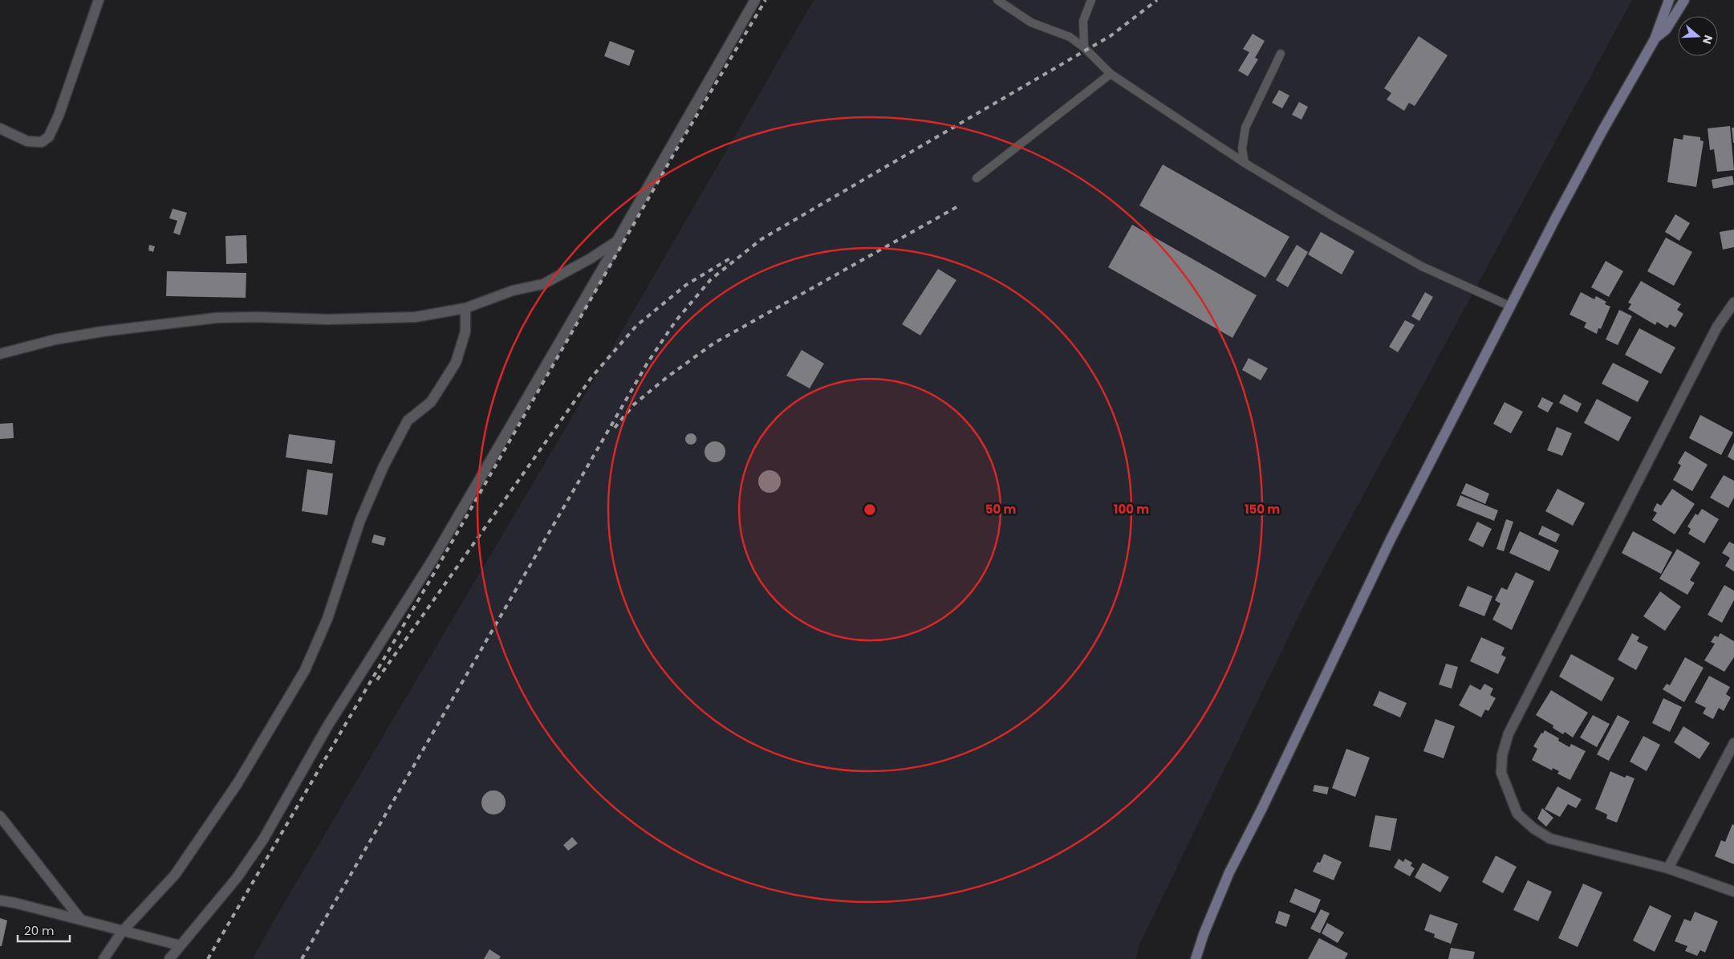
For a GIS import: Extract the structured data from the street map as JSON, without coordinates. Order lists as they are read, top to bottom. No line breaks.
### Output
{"scale_bar":"20 m","north":"right","rings":["50 m","100 m","150 m"]}
